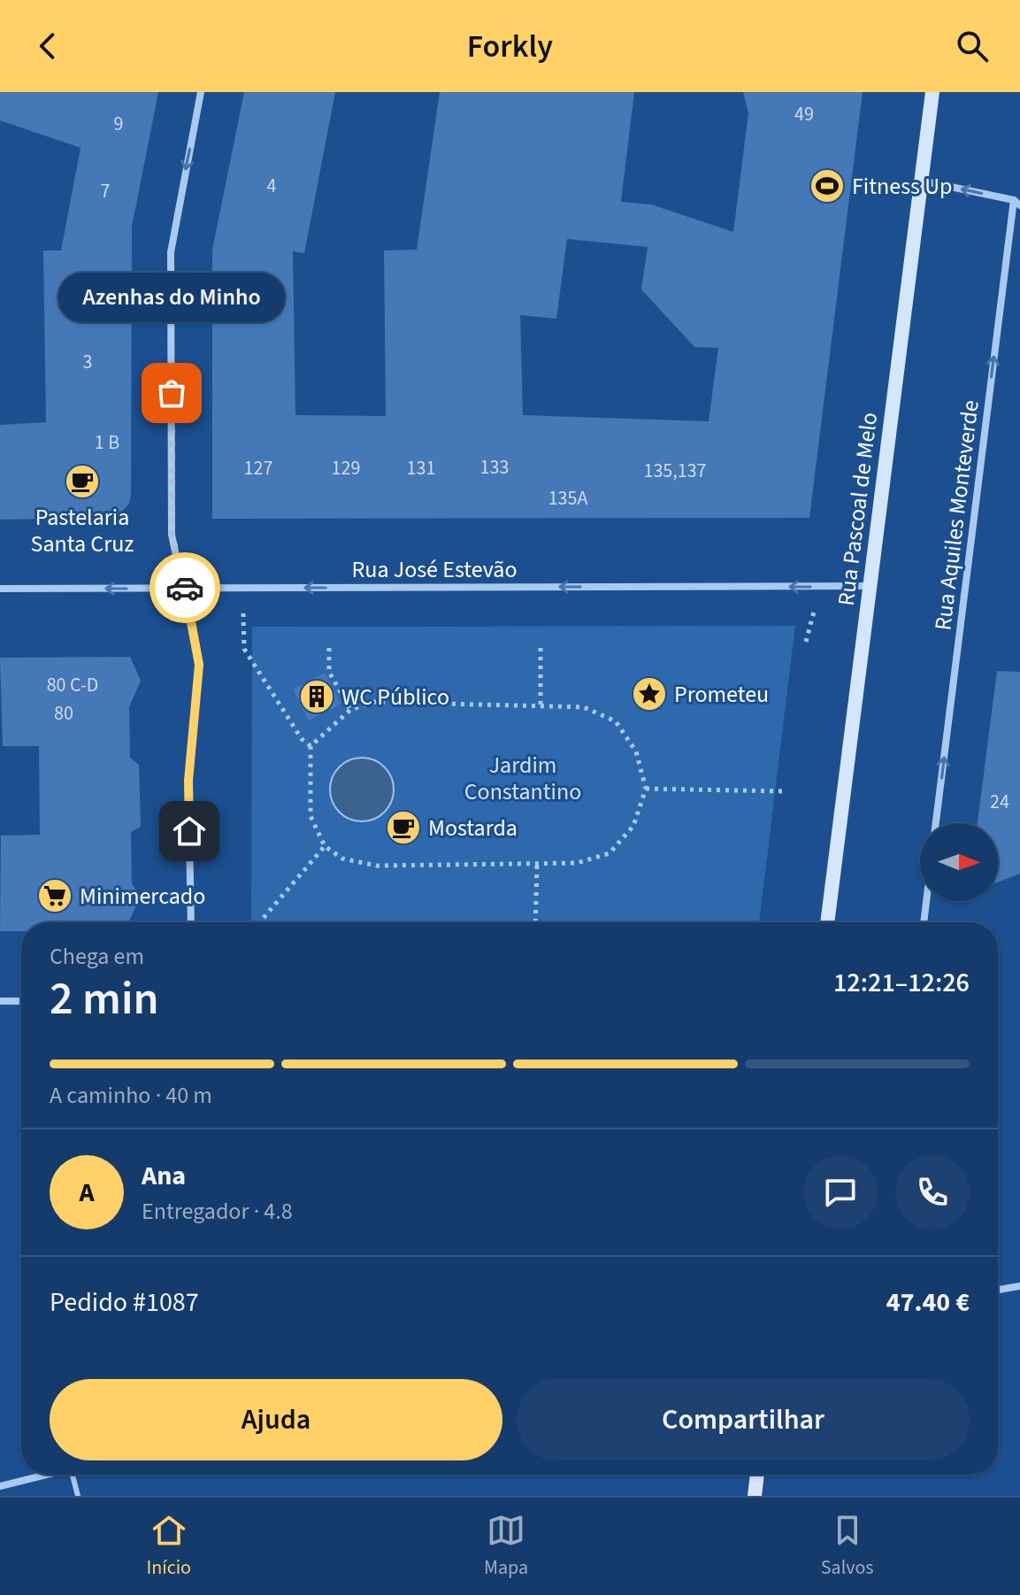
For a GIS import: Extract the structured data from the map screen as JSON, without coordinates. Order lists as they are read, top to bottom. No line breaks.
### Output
{"streets":{"street":["Rua Pascoal de Melo","Rua Aquiles Monteverde","Rua José Estevão"]},"crossings":[["Rua Pascoal de Melo","Rua José Estevão"]],"one_way":["Rua Aquiles Monteverde","Rua José Estevão"],"parks":["Jardim Constantino"],"places":{"sports":["Fitness Up"],"other":["Azenhas do Minho"],"cafe":["Pastelaria Santa Cruz","Mostarda"],"place":["Prometeu"],"building":["WC Público"],"supermarket":["Minimercado"]},"house_numbers":["49","9","4","7","3","1 B","133","127","129","131","135,137","135A","80 C-D","80","24"],"north":"right","page":{"header":"Forkly","bubble":"Azenhas do Minho","heading":["2 min","Chega em","12:21–12:26"],"panel":["Ana","Entregador · 4.8","Pedido #1087","47.40 €"],"bar":"A caminho · 40 m","round":"A","buttons":["Ajuda","Compartilhar"],"tabs":["Início","Mapa","Salvos"]}}
